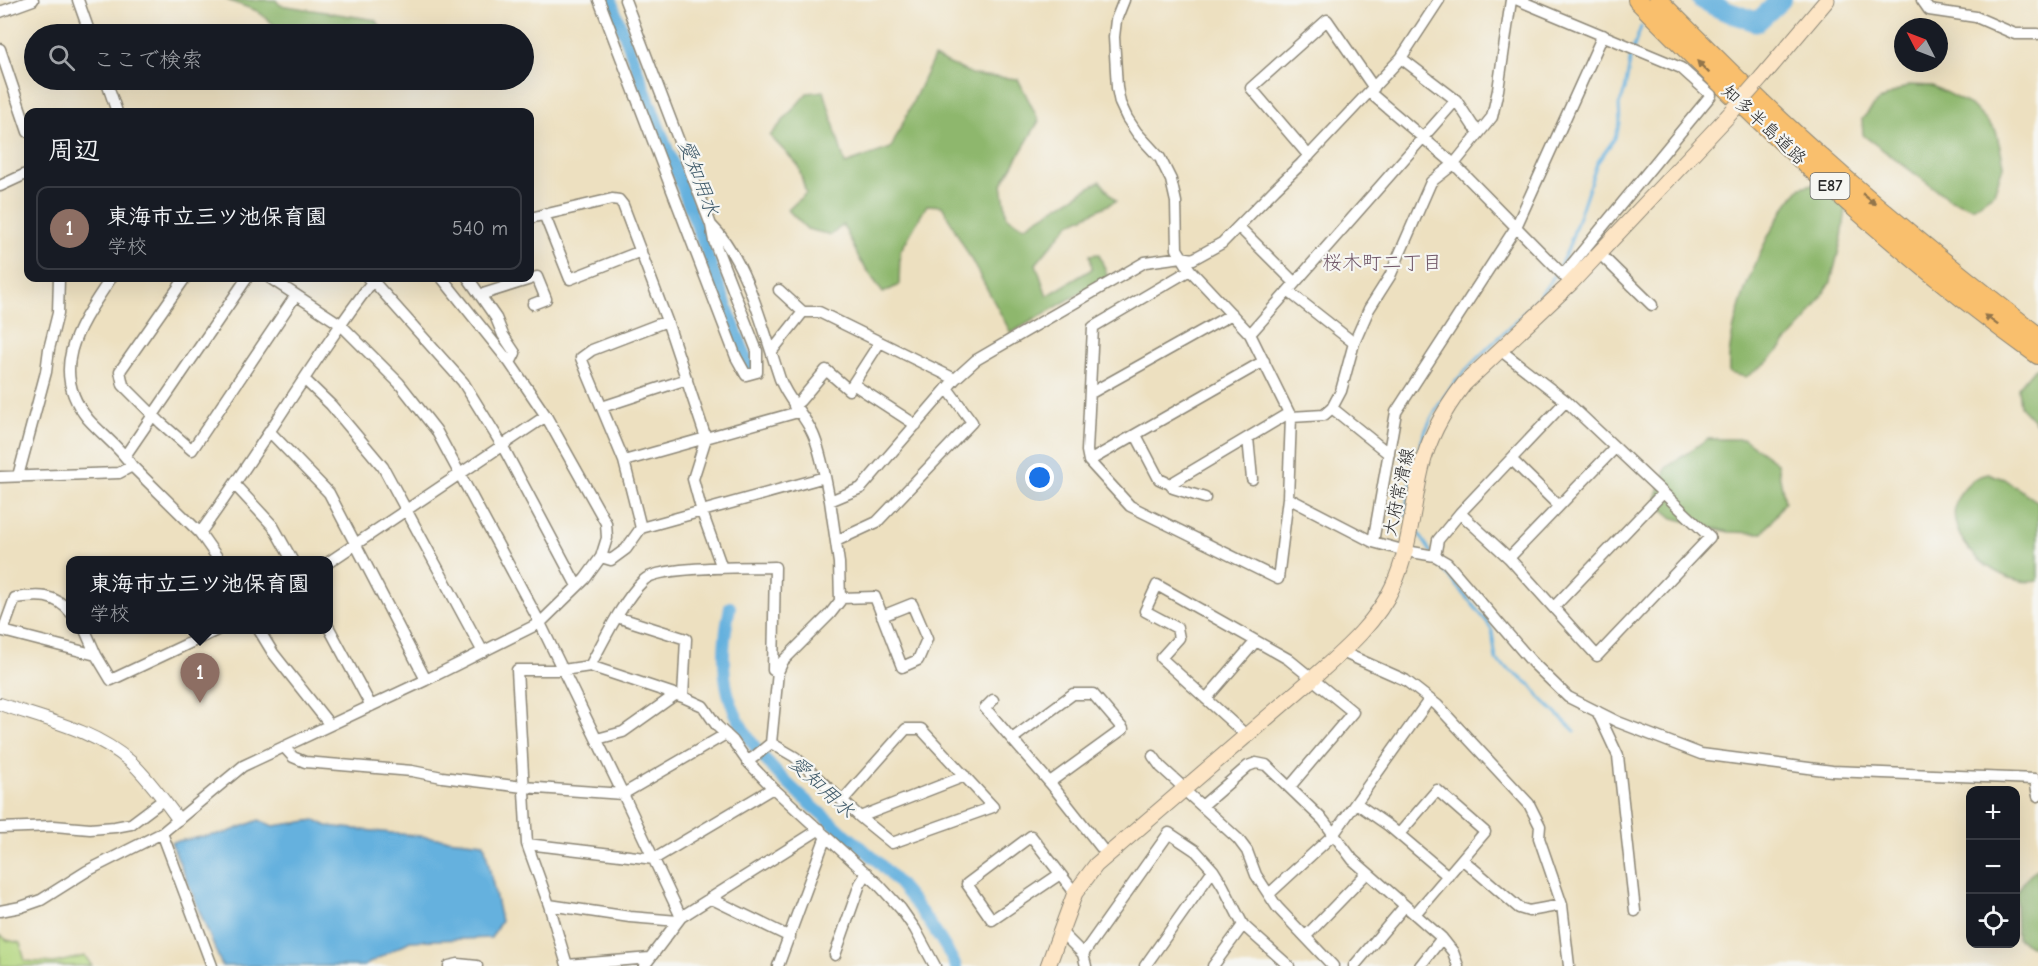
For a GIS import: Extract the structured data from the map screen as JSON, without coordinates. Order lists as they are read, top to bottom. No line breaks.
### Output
{"streets":{"highway":["知多半島道路","E87"],"main road":["大府常滑線"]},"districts":["桜木町二丁目"],"water":["愛知用水"],"north":"top left","page":{"search":"ここで検索","heading":"周辺","list":[{"mark":"1","name":"東海市立三ツ池保育園","note":"学校","value":"540 m"}],"popup":["東海市立三ツ池保育園","学校"],"pins":"1","map_buttons":["+","−"]}}
